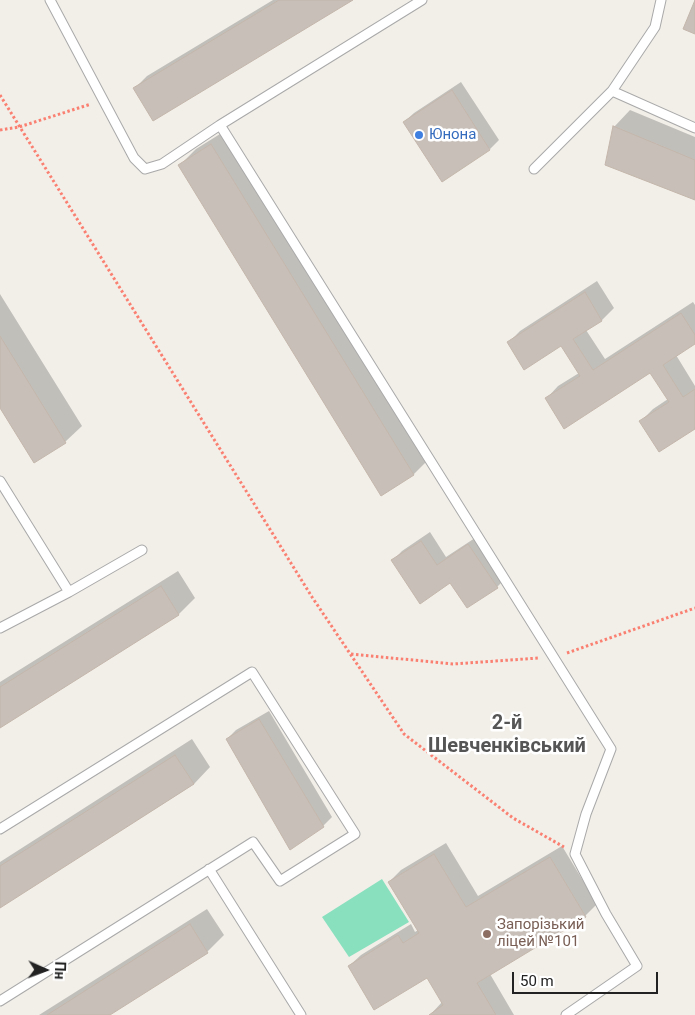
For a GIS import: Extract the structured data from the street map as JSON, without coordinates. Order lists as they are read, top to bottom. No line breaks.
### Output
{"districts":["2-й Шевченківський"],"places":["Юнона","Запорізький ліцей №101"],"scale_bar":"50 m","north":"right"}
